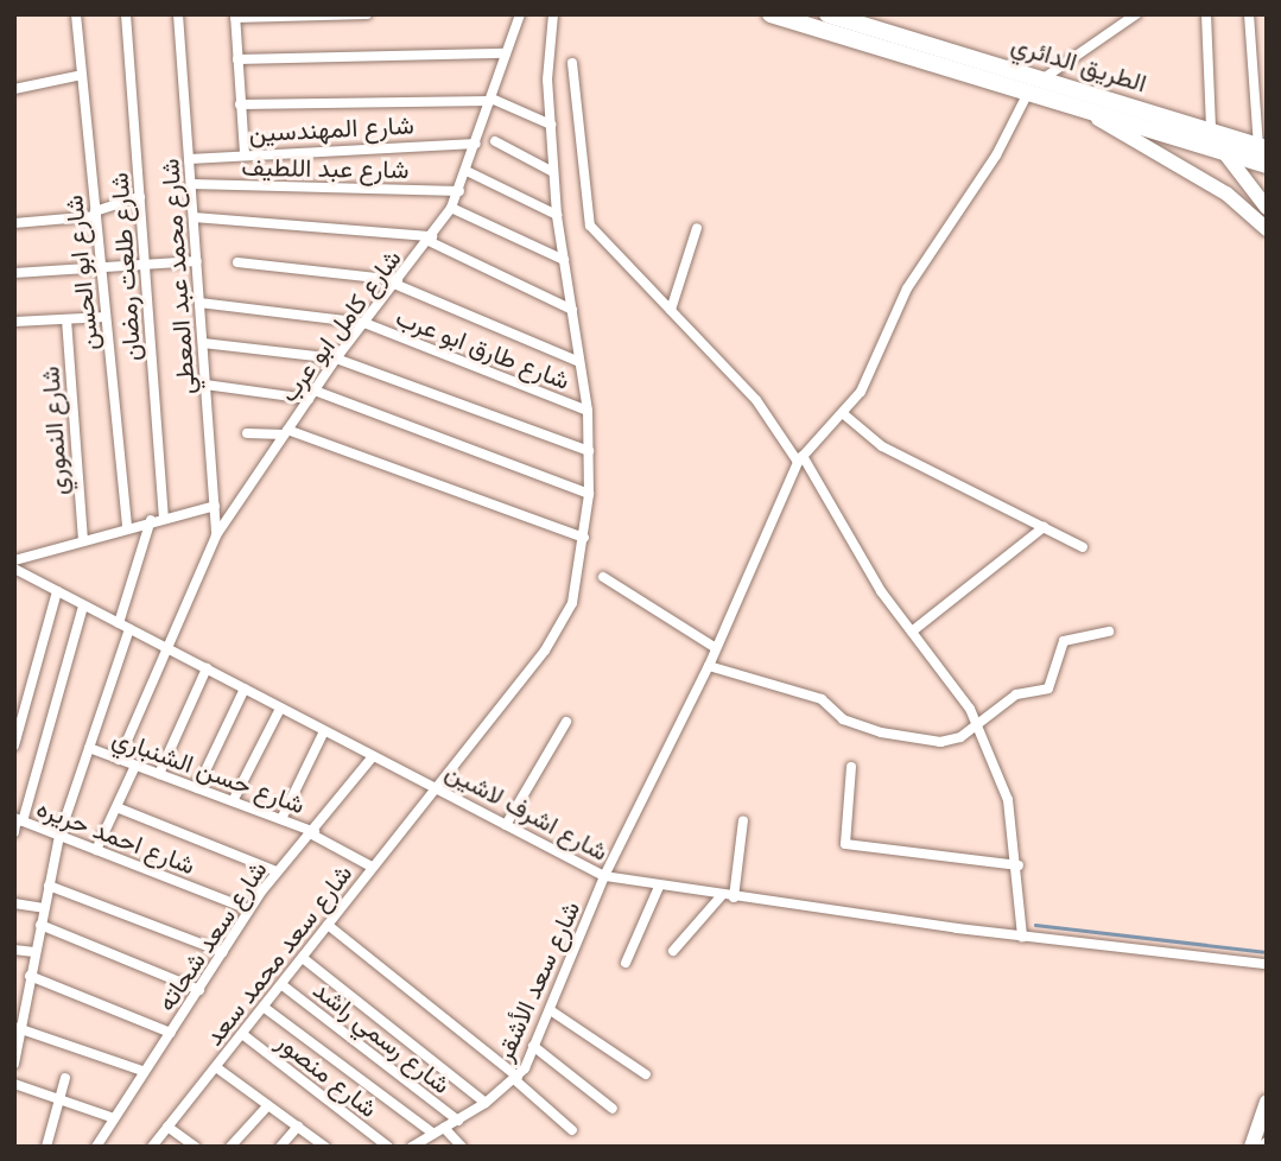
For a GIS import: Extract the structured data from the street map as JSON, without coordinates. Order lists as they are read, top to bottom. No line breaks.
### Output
{"streets":{"highway":["الطريق الدائري"],"street":["شارع المهندسين","شارع عبد اللطيف","شارع طلعت رمضان","شارع ابو الحسن","شارع محمد عبد المعطي","شارع كامل ابو عرب","شارع طارق ابو عرب","شارع النموري","شارع حسن الشنباري","شارع اشرف لاشين","شارع احمد حريره","شارع سعد شحاته","شارع سعد محمد سعد","شارع سعد الأشقر","شارع رسمي راشد","شارع منصور"]},"crossings":[["شارع المهندسين","شارع محمد عبد المعطي"],["شارع المهندسين","شارع كامل ابو عرب"],["شارع عبد اللطيف","شارع محمد عبد المعطي"],["شارع عبد اللطيف","شارع كامل ابو عرب"],["شارع محمد عبد المعطي","شارع كامل ابو عرب"],["شارع محمد عبد المعطي","شارع طارق ابو عرب"],["شارع كامل ابو عرب","شارع طارق ابو عرب"],["شارع كامل ابو عرب","شارع حسن الشنباري"],["شارع كامل ابو عرب","شارع اشرف لاشين"],["شارع طارق ابو عرب","شارع سعد محمد سعد"],["شارع حسن الشنباري","شارع سعد شحاته"],["شارع حسن الشنباري","شارع سعد محمد سعد"],["شارع اشرف لاشين","شارع سعد شحاته"],["شارع اشرف لاشين","شارع سعد محمد سعد"],["شارع اشرف لاشين","شارع سعد الأشقر"],["شارع احمد حريره","شارع سعد شحاته"],["شارع سعد محمد سعد","شارع رسمي راشد"],["شارع سعد محمد سعد","شارع منصور"],["شارع سعد الأشقر","شارع رسمي راشد"]]}
